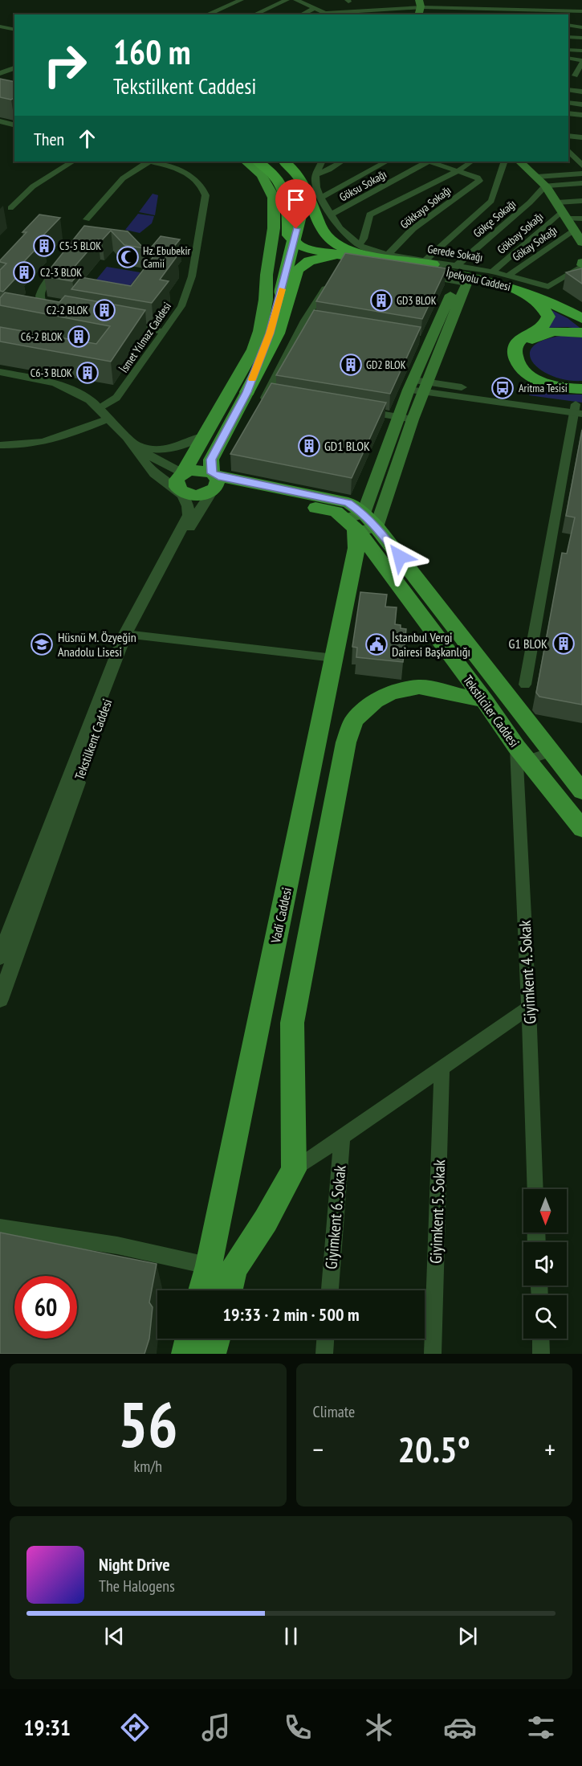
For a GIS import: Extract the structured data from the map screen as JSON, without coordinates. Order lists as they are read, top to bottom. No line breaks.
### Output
{"streets":{"highway":["İpekyolu Caddesi"],"main road":["Tekstilciler Caddesi","Tekstilkent Caddesi","Vadi Caddesi"],"street":["Göksu Sokağı","Gökkaya Sokağı","Gökçe Sokağı","Gökbay Sokağı","Gökay Sokağı","Gerede Sokağı","İsmet Yılmaz Caddesi","Giyimkent 4. Sokak","Giyimkent 5. Sokak","Giyimkent 6. Sokak"]},"crossings":[["Göksu Sokağı","Gerede Sokağı"],["Gökkaya Sokağı","Gerede Sokağı"],["Gökçe Sokağı","Gerede Sokağı"],["Gökbay Sokağı","Gerede Sokağı"],["Gökay Sokağı","Gerede Sokağı"],["Gerede Sokağı","İpekyolu Caddesi"],["Tekstilciler Caddesi","Tekstilkent Caddesi"],["Tekstilciler Caddesi","Vadi Caddesi"],["Tekstilciler Caddesi","Giyimkent 4. Sokak"]],"places":{"building":["C5-5 BLOK","C2-3 BLOK","GD3 BLOK","C2-2 BLOK","C6-2 BLOK","GD2 BLOK","C6-3 BLOK","GD1 BLOK","G1 BLOK"],"mosque":["Hz. Ebubekir Camii"],"bus stop":["Aritma Tesisi"],"school or university":["Hüsnü M. Özyeğin Anadolu Lisesi"],"public building":["İstanbul Vergi Dairesi Başkanlığı"]},"north":"bottom","page":{"turn":["160 m","Tekstilkent Caddesi"],"then":"Then","limit":"60","trip":"19:33 · 2 min · 500 m","tile":[["56","km/h"],"Climate"],"heat":["−","20.5°","+"],"song":["Night Drive","The Halogens"],"tabs":"19:31"}}
